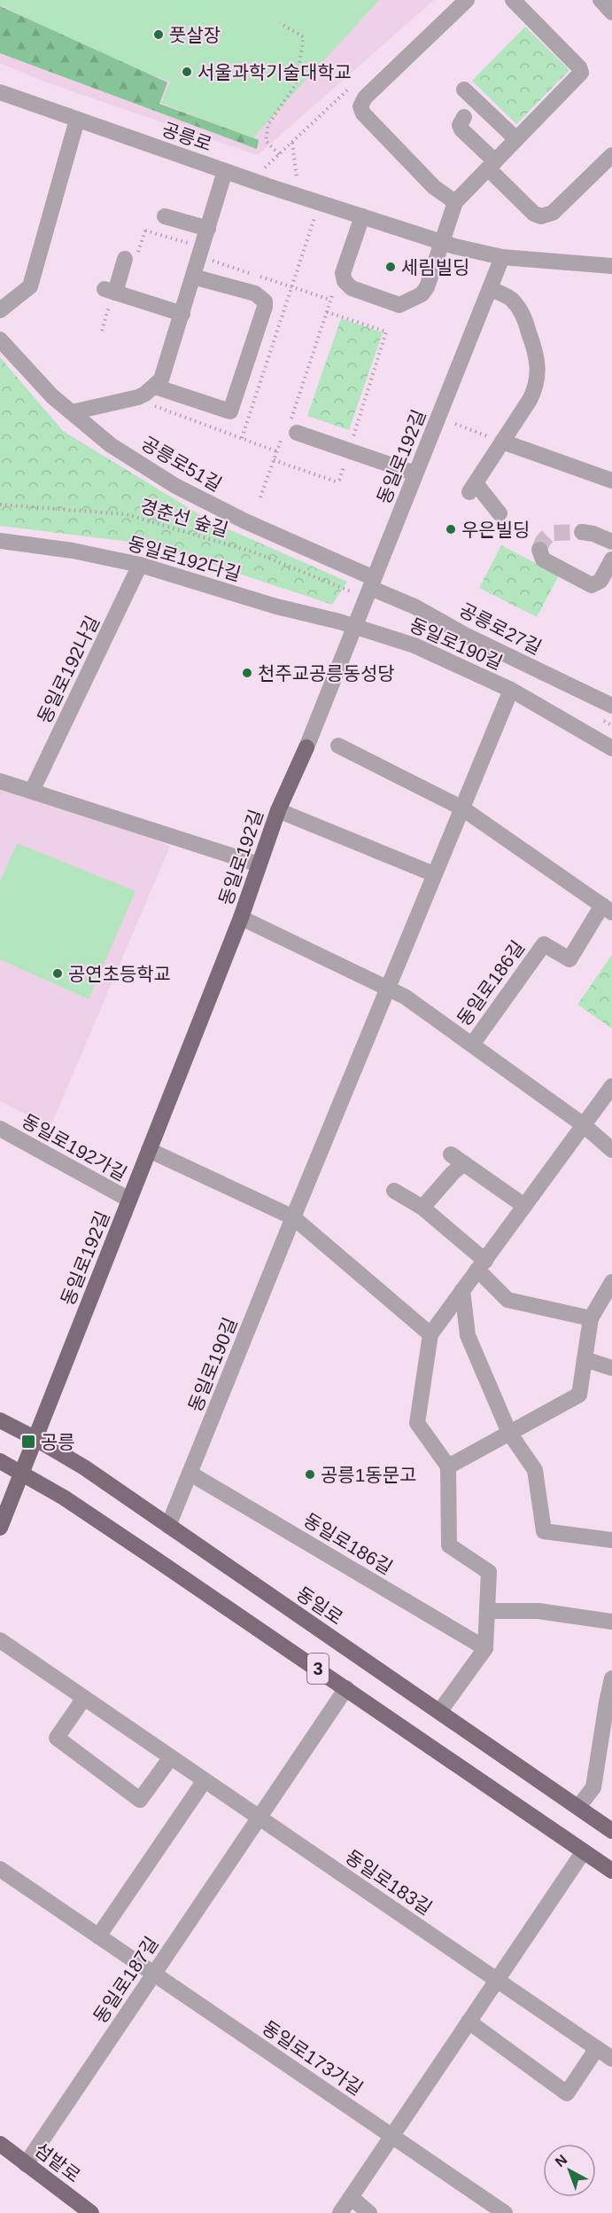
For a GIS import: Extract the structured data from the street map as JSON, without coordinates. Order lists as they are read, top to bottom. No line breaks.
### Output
{"streets":{"main road":["동일로192길","동일로","3","섬밭로"],"street":["공릉로","공릉로51길","동일로192다길","공릉로27길","동일로190길","동일로192나길","동일로186길","동일로192가길","동일로183길","동일로187길","동일로173가길"],"path":["경춘선 숲길"]},"crossings":[["공릉로","동일로192길"],["동일로192길","공릉로51길"],["동일로192길","동일로192다길"],["동일로192길","공릉로27길"],["동일로192길","동일로190길"],["동일로192길","동일로192가길"],["동일로192길","동일로"],["동일로192길","3"],["공릉로51길","공릉로27길"],["동일로192다길","동일로190길"],["동일로192다길","동일로192나길"],["동일로190길","동일로186길"],["동일로190길","동일로"],["3","동일로187길"],["동일로183길","동일로187길"],["동일로187길","동일로173가길"],["동일로187길","섬밭로"]],"places":{"other":["풋살장","서울과학기술대학교","세림빌딩","우은빌딩","천주교공릉동성당","공연초등학교","공릉1동문고"],"transit":["공릉"]},"north":"top left"}
